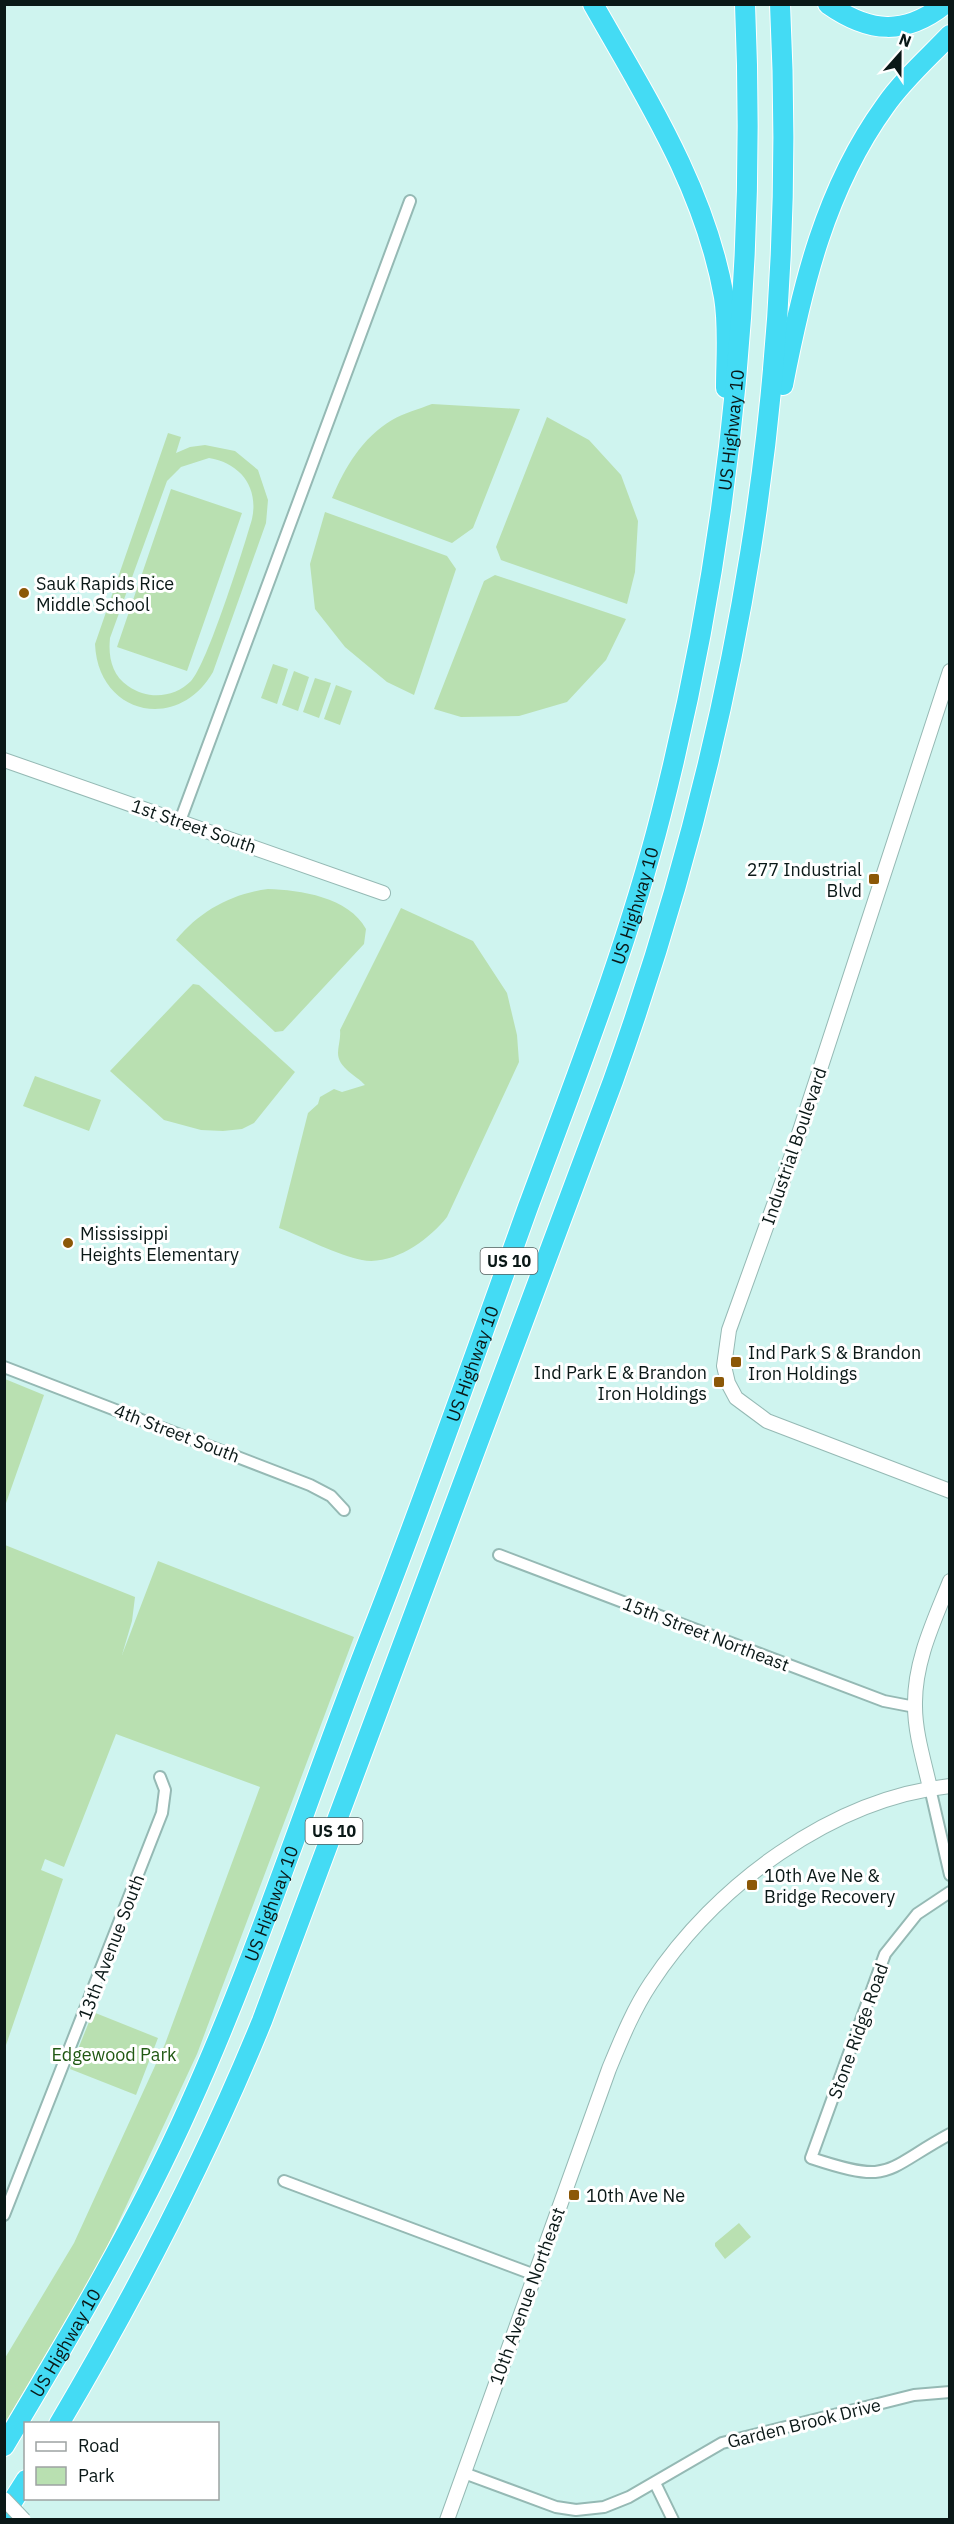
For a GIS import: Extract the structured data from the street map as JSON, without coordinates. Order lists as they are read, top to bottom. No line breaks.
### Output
{"streets":{"highway":["US Highway 10","US 10"],"street":["1st Street South","Industrial Boulevard","4th Street South","15th Street Northeast","13th Avenue South","Stone Ridge Road","10th Avenue Northeast","Garden Brook Drive"]},"crossings":[["10th Avenue Northeast","Garden Brook Drive"]],"parks":["Edgewood Park"],"places":{"other":["Sauk Rapids Rice Middle School","Mississippi Heights Elementary"],"transit":["277 Industrial Blvd","Ind Park S & Brandon Iron Holdings","Ind Park E & Brandon Iron Holdings","10th Ave Ne & Bridge Recovery","10th Ave Ne"]},"legend":["Road","Park"],"north":"top"}
